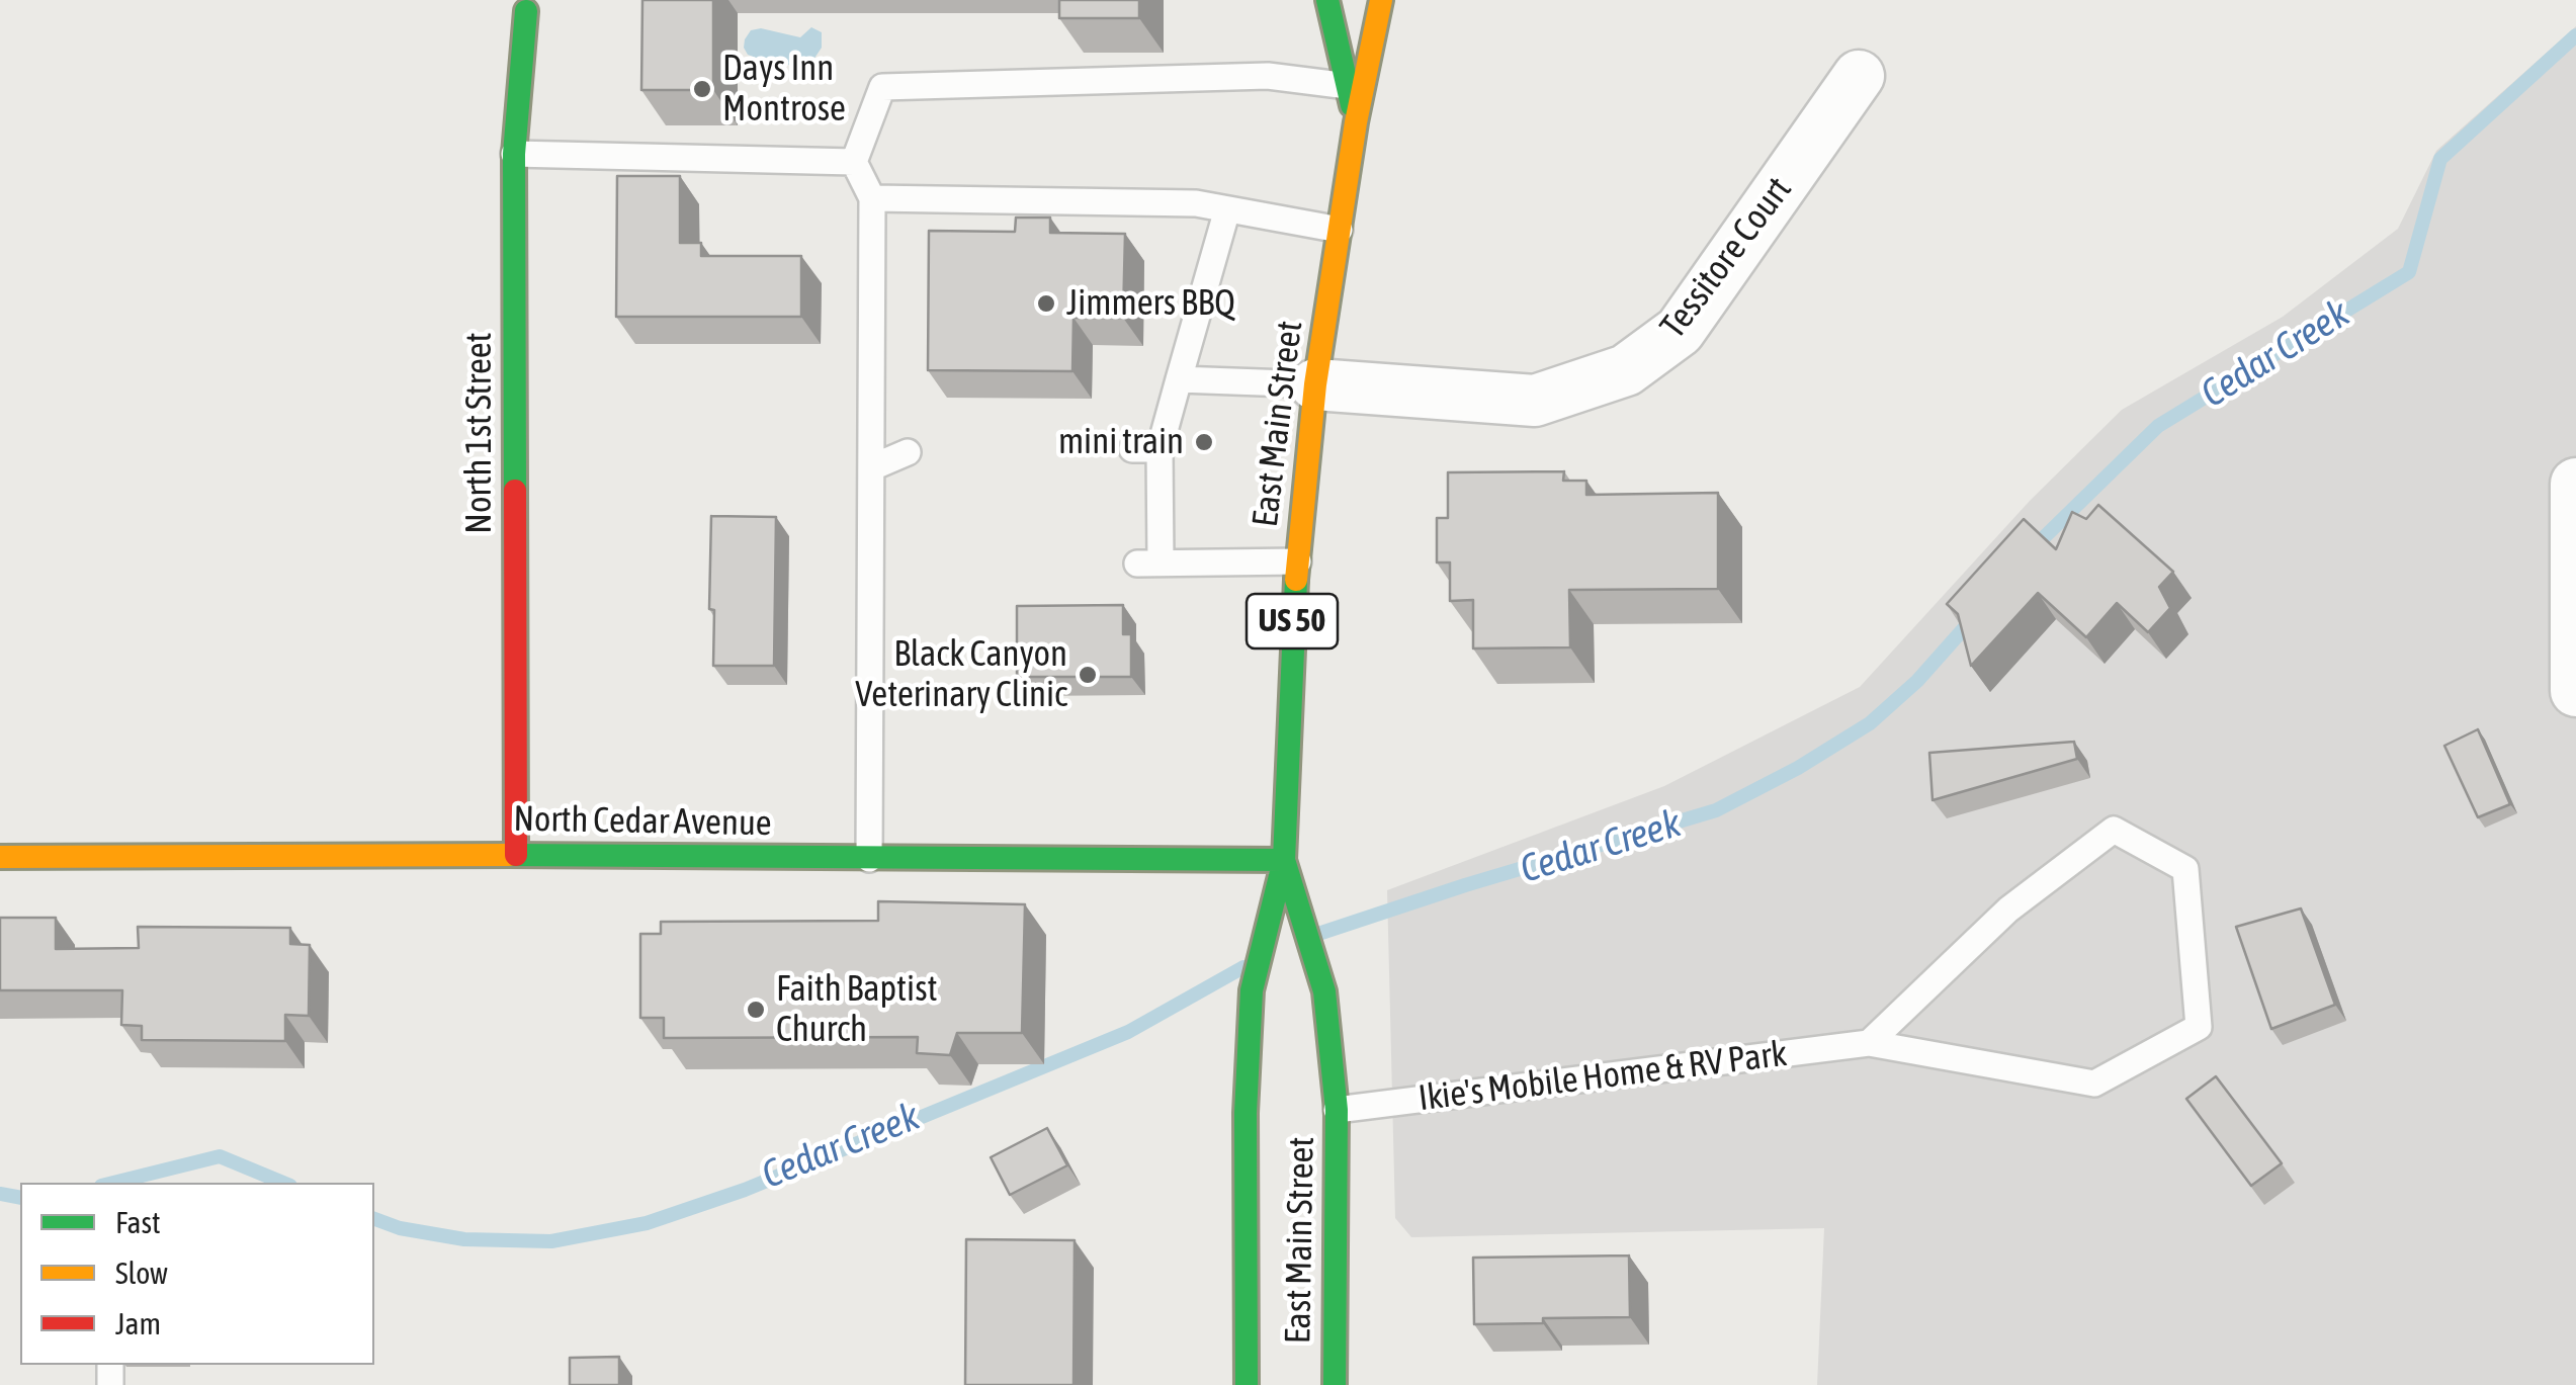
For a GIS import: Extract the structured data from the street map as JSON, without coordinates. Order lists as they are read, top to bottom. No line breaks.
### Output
{"streets":{"main road":["East Main Street","North 1st Street","US 50","North Cedar Avenue"],"street":["Tessitore Court"],"lane":["Ikie's Mobile Home & RV Park"]},"crossings":[["Tessitore Court","East Main Street"],["East Main Street","North Cedar Avenue"],["East Main Street","Ikie's Mobile Home & RV Park"],["North 1st Street","North Cedar Avenue"]],"water":["Cedar Creek"],"places":["Days Inn Montrose","Jimmers BBQ","mini train","Black Canyon Veterinary Clinic","Faith Baptist Church"],"legend":["Fast","Slow","Jam"]}
